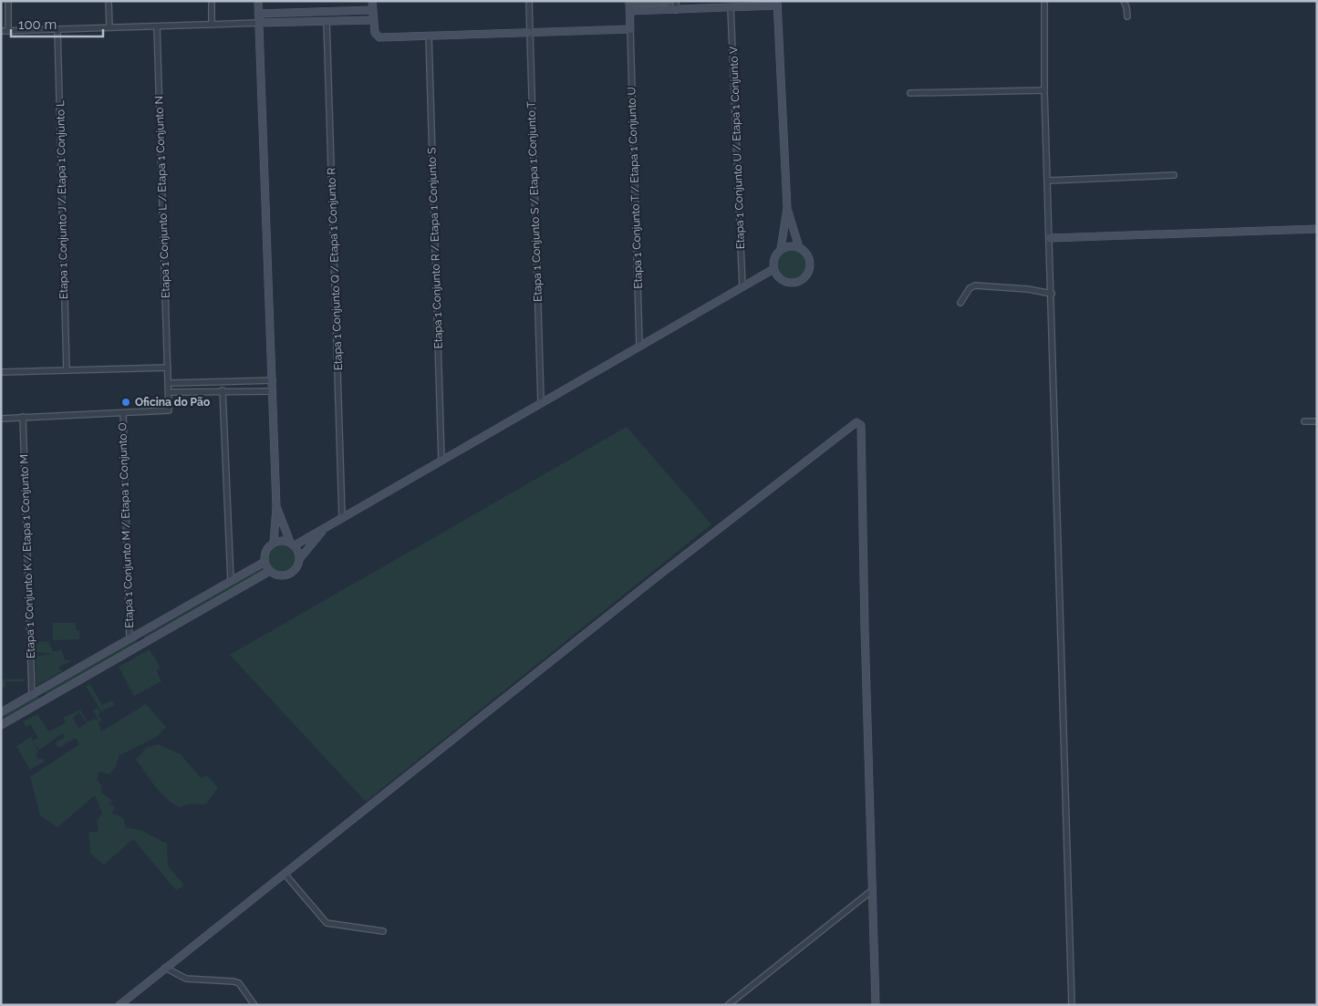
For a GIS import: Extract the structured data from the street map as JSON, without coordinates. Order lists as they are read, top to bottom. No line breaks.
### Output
{"streets":{"street":["Etapa 1 Conjunto U / Etapa 1 Conjunto V","Etapa 1 Conjunto T / Etapa 1 Conjunto U","Etapa 1 Conjunto L / Etapa 1 Conjunto N","Etapa 1 Conjunto J / Etapa 1 Conjunto L","Etapa 1 Conjunto S / Etapa 1 Conjunto T","Etapa 1 Conjunto R / Etapa 1 Conjunto S","Etapa 1 Conjunto Q / Etapa 1 Conjunto R","Etapa 1 Conjunto M / Etapa 1 Conjunto O","Etapa 1 Conjunto K / Etapa 1 Conjunto M"]},"places":["Oficina do Pão"],"scale_bar":"100 m"}
